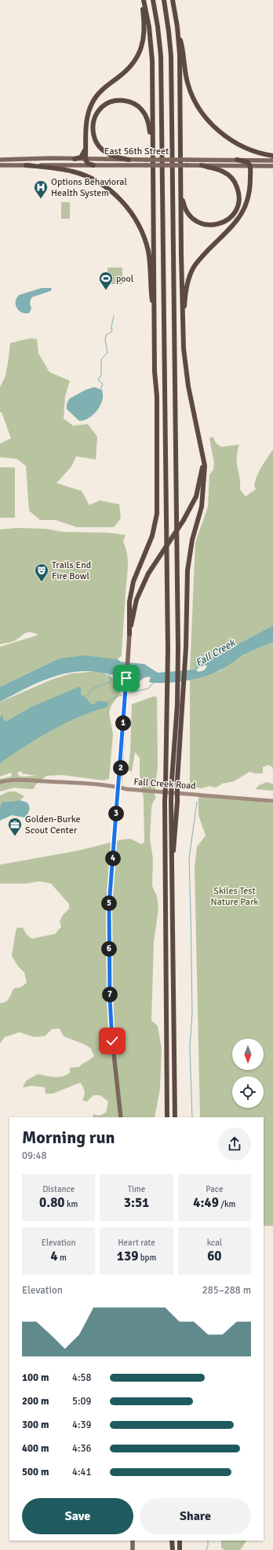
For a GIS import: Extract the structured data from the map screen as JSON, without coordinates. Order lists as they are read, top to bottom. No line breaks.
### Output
{"streets":{"main road":["East 56th Street","Fall Creek Road"]},"water":["Fall Creek"],"parks":["Skiles Test Nature Park"],"places":{"hospital":["Options Behavioral Health System"],"sports":["pool"],"theatre":["Trails End Fire Bowl"],"office":["Golden-Burke Scout Center"]},"north":"bottom","page":{"pins":["1","2","3","4","5","6","7"],"heading":["Morning run","09:48"],"stats":[["Distance","0.80 km"],["Time","3:51"],["Pace","4:49 /km"],["Elevation","4 m"],["Heart rate","139 bpm"],["kcal","60"]],"chart":["Elevation","285–288 m"],"list":[{"name":"100 m","note":"4:58"},{"name":"200 m","note":"5:09"},{"name":"300 m","note":"4:39"},{"name":"400 m","note":"4:36"},{"name":"500 m","note":"4:41"}],"buttons":["Save","Share"]}}
